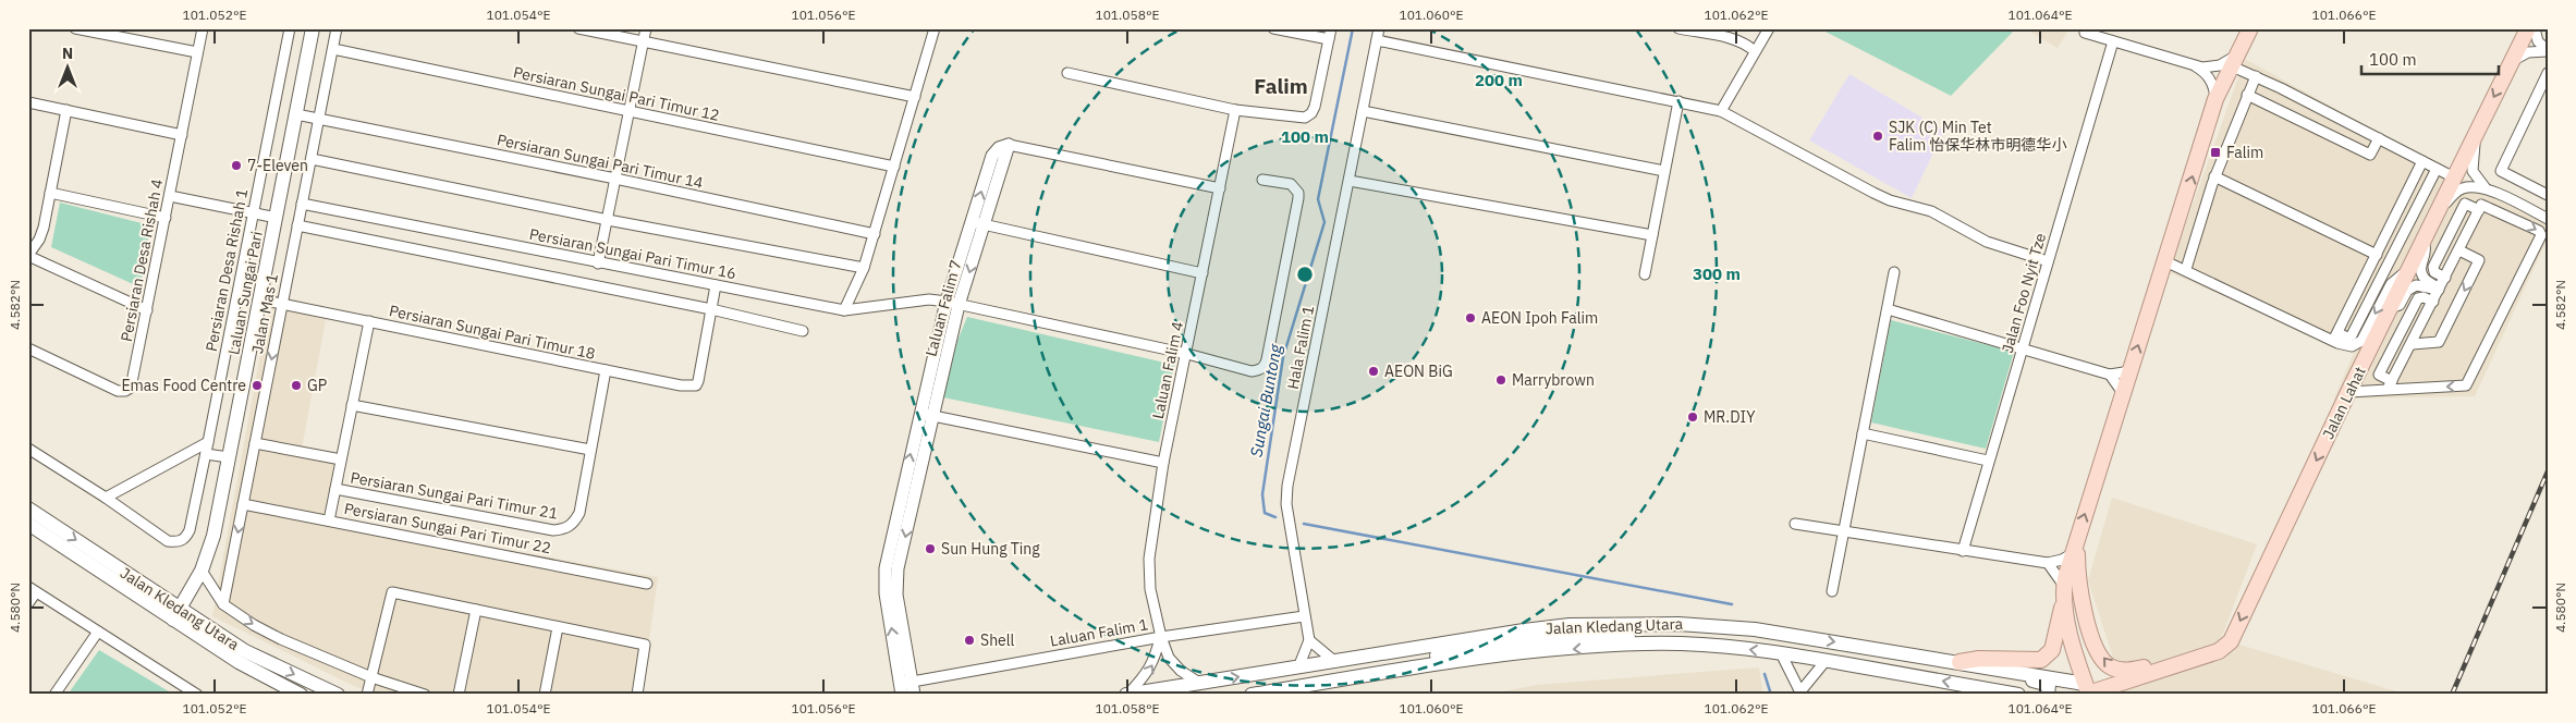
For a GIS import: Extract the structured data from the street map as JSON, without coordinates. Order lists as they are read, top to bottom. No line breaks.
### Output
{"streets":{"main road":["Laluan Sungai Pari","Jalan Lahat","Jalan Kledang Utara"],"street":["Persiaran Sungai Pari Timur 12","Persiaran Sungai Pari Timur 14","Persiaran Sungai Pari Timur 16","Persiaran Desa Rishah 4","Persiaran Desa Rishah 1","Jalan Foo Nyit Tze","Laluan Falim 7","Jalan Mas 1","Persiaran Sungai Pari Timur 18","Hala Falim 1","Laluan Falim 4","Persiaran Sungai Pari Timur 21","Persiaran Sungai Pari Timur 22","Laluan Falim 1"]},"crossings":[["Persiaran Sungai Pari Timur 12","Jalan Mas 1"],["Persiaran Sungai Pari Timur 14","Laluan Sungai Pari"],["Persiaran Sungai Pari Timur 14","Jalan Mas 1"],["Persiaran Sungai Pari Timur 16","Laluan Falim 7"],["Persiaran Sungai Pari Timur 16","Jalan Mas 1"],["Persiaran Sungai Pari Timur 16","Laluan Falim 4"],["Laluan Sungai Pari","Persiaran Sungai Pari Timur 18"],["Laluan Sungai Pari","Jalan Kledang Utara"],["Laluan Falim 7","Laluan Falim 4"],["Laluan Falim 7","Laluan Falim 1"],["Jalan Mas 1","Persiaran Sungai Pari Timur 18"],["Jalan Mas 1","Persiaran Sungai Pari Timur 22"],["Persiaran Sungai Pari Timur 18","Persiaran Sungai Pari Timur 21"],["Hala Falim 1","Laluan Falim 1"],["Laluan Falim 4","Jalan Kledang Utara"],["Laluan Falim 4","Laluan Falim 1"],["Jalan Lahat","Jalan Kledang Utara"]],"one_way":["Jalan Mas 1","Jalan Lahat"],"districts":["Falim"],"water":["Sungai Buntong"],"places":{"other":["SJK (C) Min Tet Falim 怡保华林市明德华小","7-Eleven","AEON Ipoh Falim","AEON BiG","Marrybrown","Emas Food Centre","GP","MR.DIY","Sun Hung Ting","Shell"],"transit":["Falim"]},"scale_bar":"100 m","north":"top","coordinates":["101.052°E","101.054°E","101.056°E","101.058°E","101.060°E","101.062°E","101.064°E","101.066°E","4.582°N","4.580°N"],"rings":["200 m","100 m","300 m"]}
